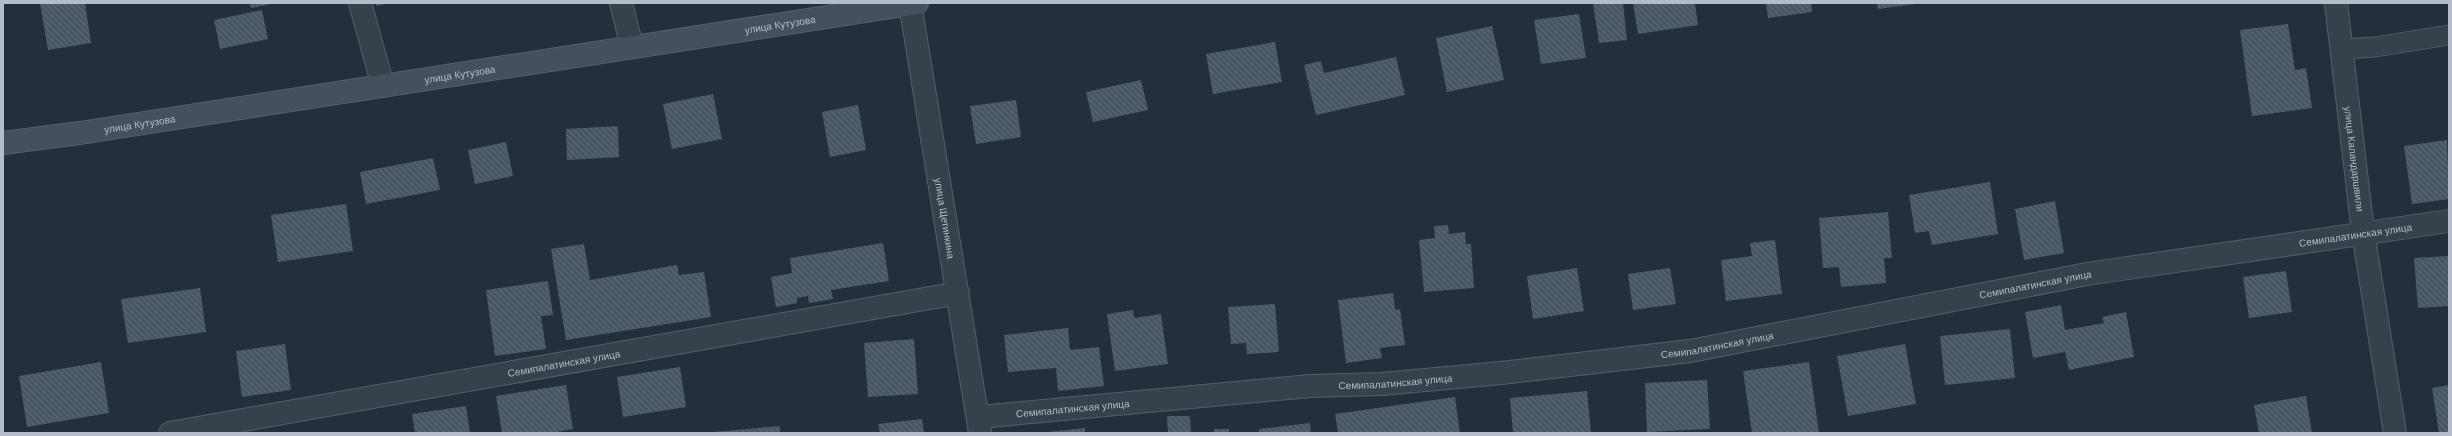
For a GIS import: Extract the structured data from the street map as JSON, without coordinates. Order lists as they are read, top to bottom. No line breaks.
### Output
{"streets":{"main road":["улица Кутузова"],"street":["улица Каландаршвили","улица Щетинкина","Семипалатинская улица"]},"crossings":[["улица Кутузова","улица Щетинкина"],["улица Каландаршвили","Семипалатинская улица"],["улица Щетинкина","Семипалатинская улица"]]}
